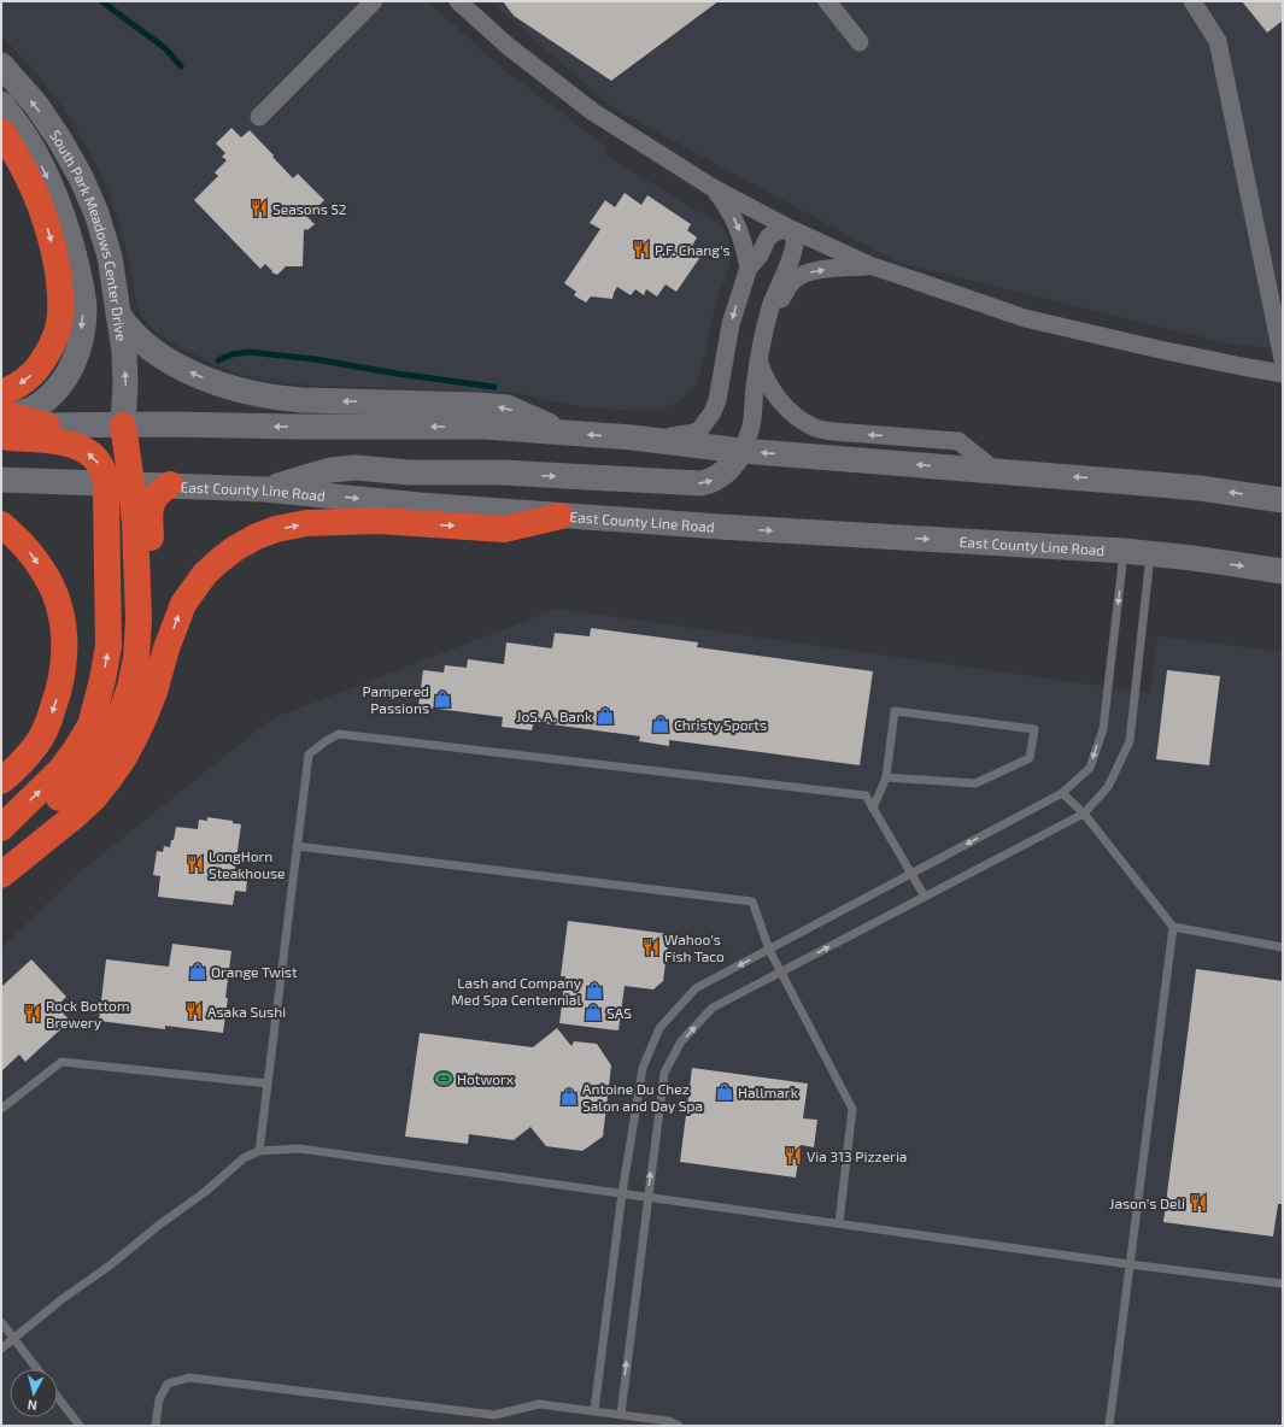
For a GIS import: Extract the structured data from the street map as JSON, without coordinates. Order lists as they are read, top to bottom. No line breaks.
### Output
{"streets":{"main road":["South Park Meadows Center Drive","East County Line Road"]},"places":{"restaurant":["Seasons 52","P.F. Chang's","LongHorn Steakhouse","Wahoo's Fish Taco","Asaka Sushi","Rock Bottom Brewery","Via 313 Pizzeria","Jason's Deli"],"shop":["Pampered Passions","JoS. A. Bank","Christy Sports","Orange Twist","Lash and Company Med Spa Centennial","SAS","Hallmark","Antoine Du Chez Salon and Day Spa"],"sports":["Hotworx"]},"north":"bottom"}
